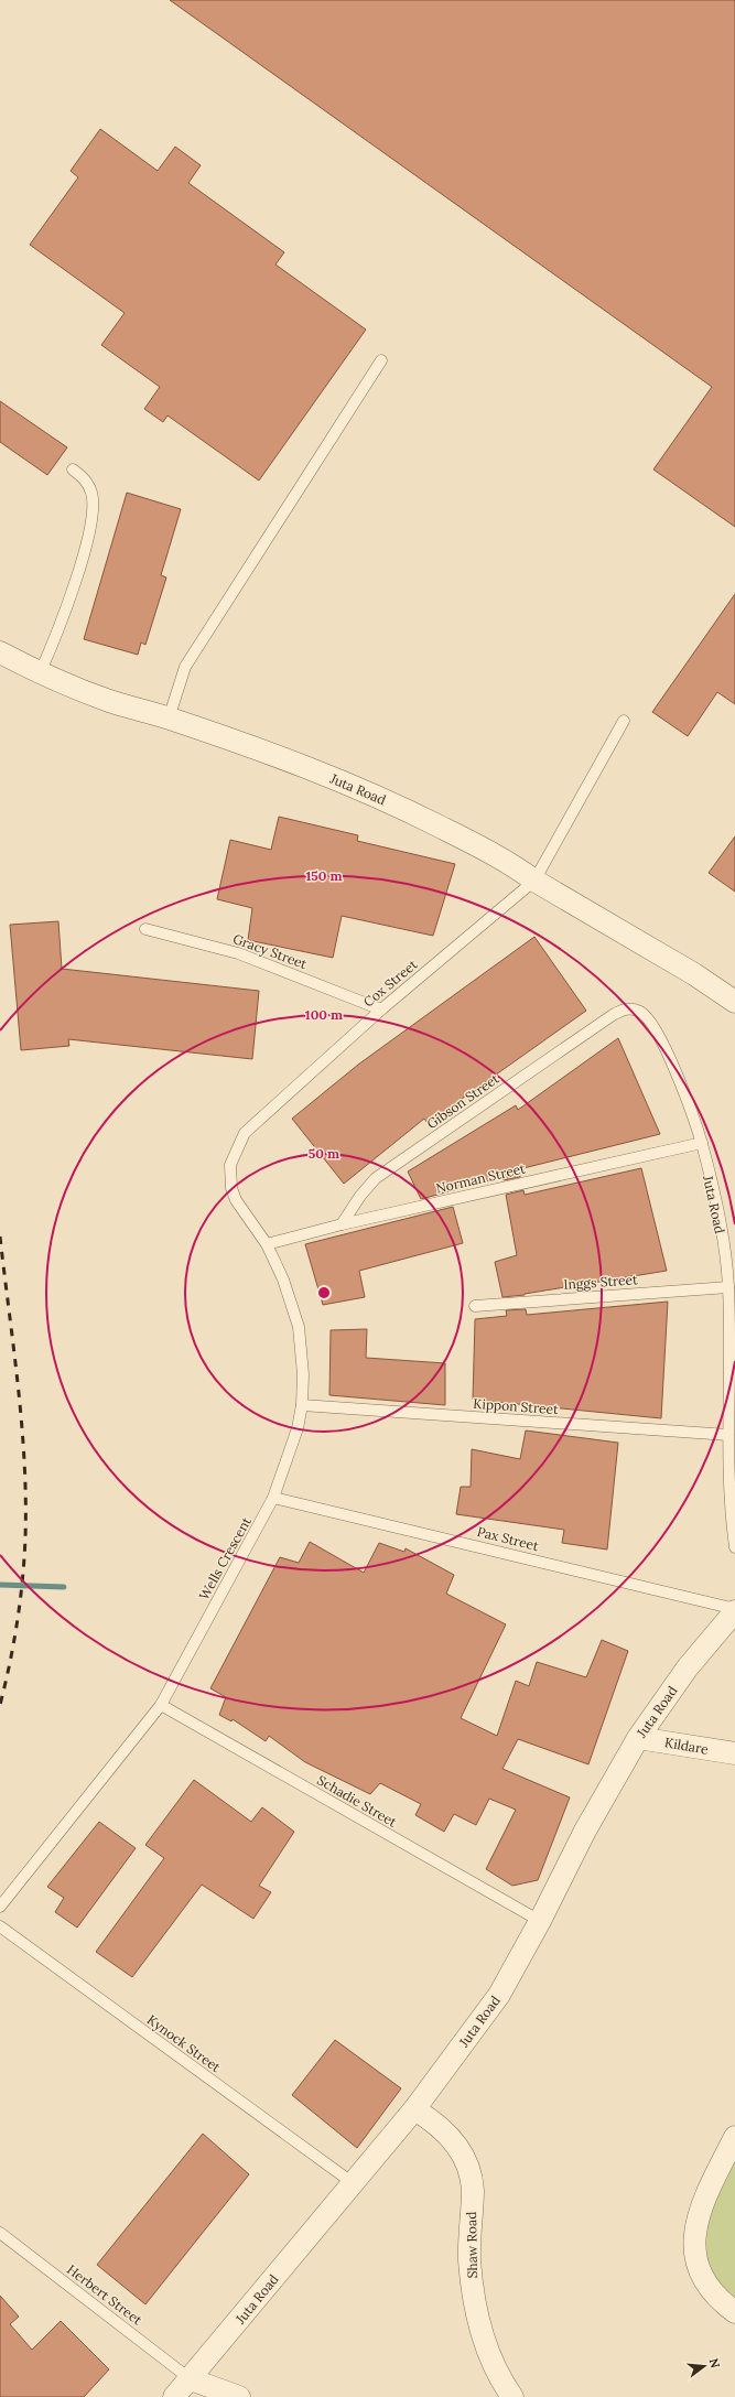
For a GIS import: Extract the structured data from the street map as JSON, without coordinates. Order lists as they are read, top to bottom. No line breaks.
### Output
{"streets":{"street":["Juta Road","Kildare","Shaw Road"],"lane":["Gracy Street","Cox Street","Gibson Street","Norman Street","Inggs Street","Kippon Street","Pax Street","Wells Crescent","Schadie Street","Kynock Street","Herbert Street"]},"crossings":[["Juta Road","Cox Street"],["Juta Road","Gibson Street"],["Juta Road","Norman Street"],["Juta Road","Inggs Street"],["Juta Road","Kippon Street"],["Juta Road","Pax Street"],["Juta Road","Kildare"],["Juta Road","Schadie Street"],["Juta Road","Kynock Street"],["Juta Road","Shaw Road"],["Juta Road","Herbert Street"],["Gracy Street","Cox Street"],["Cox Street","Wells Crescent"],["Gibson Street","Norman Street"],["Norman Street","Wells Crescent"],["Kippon Street","Wells Crescent"],["Pax Street","Wells Crescent"],["Wells Crescent","Schadie Street"]],"north":"right","rings":["150 m","100 m","50 m"]}
